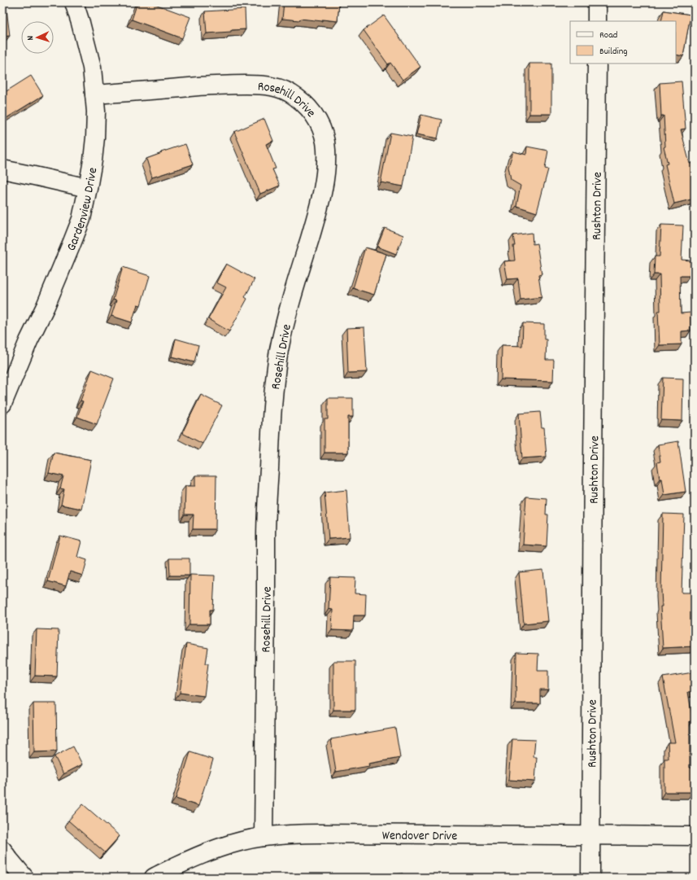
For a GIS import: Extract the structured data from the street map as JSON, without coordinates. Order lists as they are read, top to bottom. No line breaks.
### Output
{"streets":{"street":["Rosehill Drive","Rushton Drive","Gardenview Drive","Wendover Drive"]},"crossings":[["Rosehill Drive","Gardenview Drive"],["Rosehill Drive","Wendover Drive"],["Rushton Drive","Wendover Drive"]],"legend":["Road","Building"],"north":"left"}
